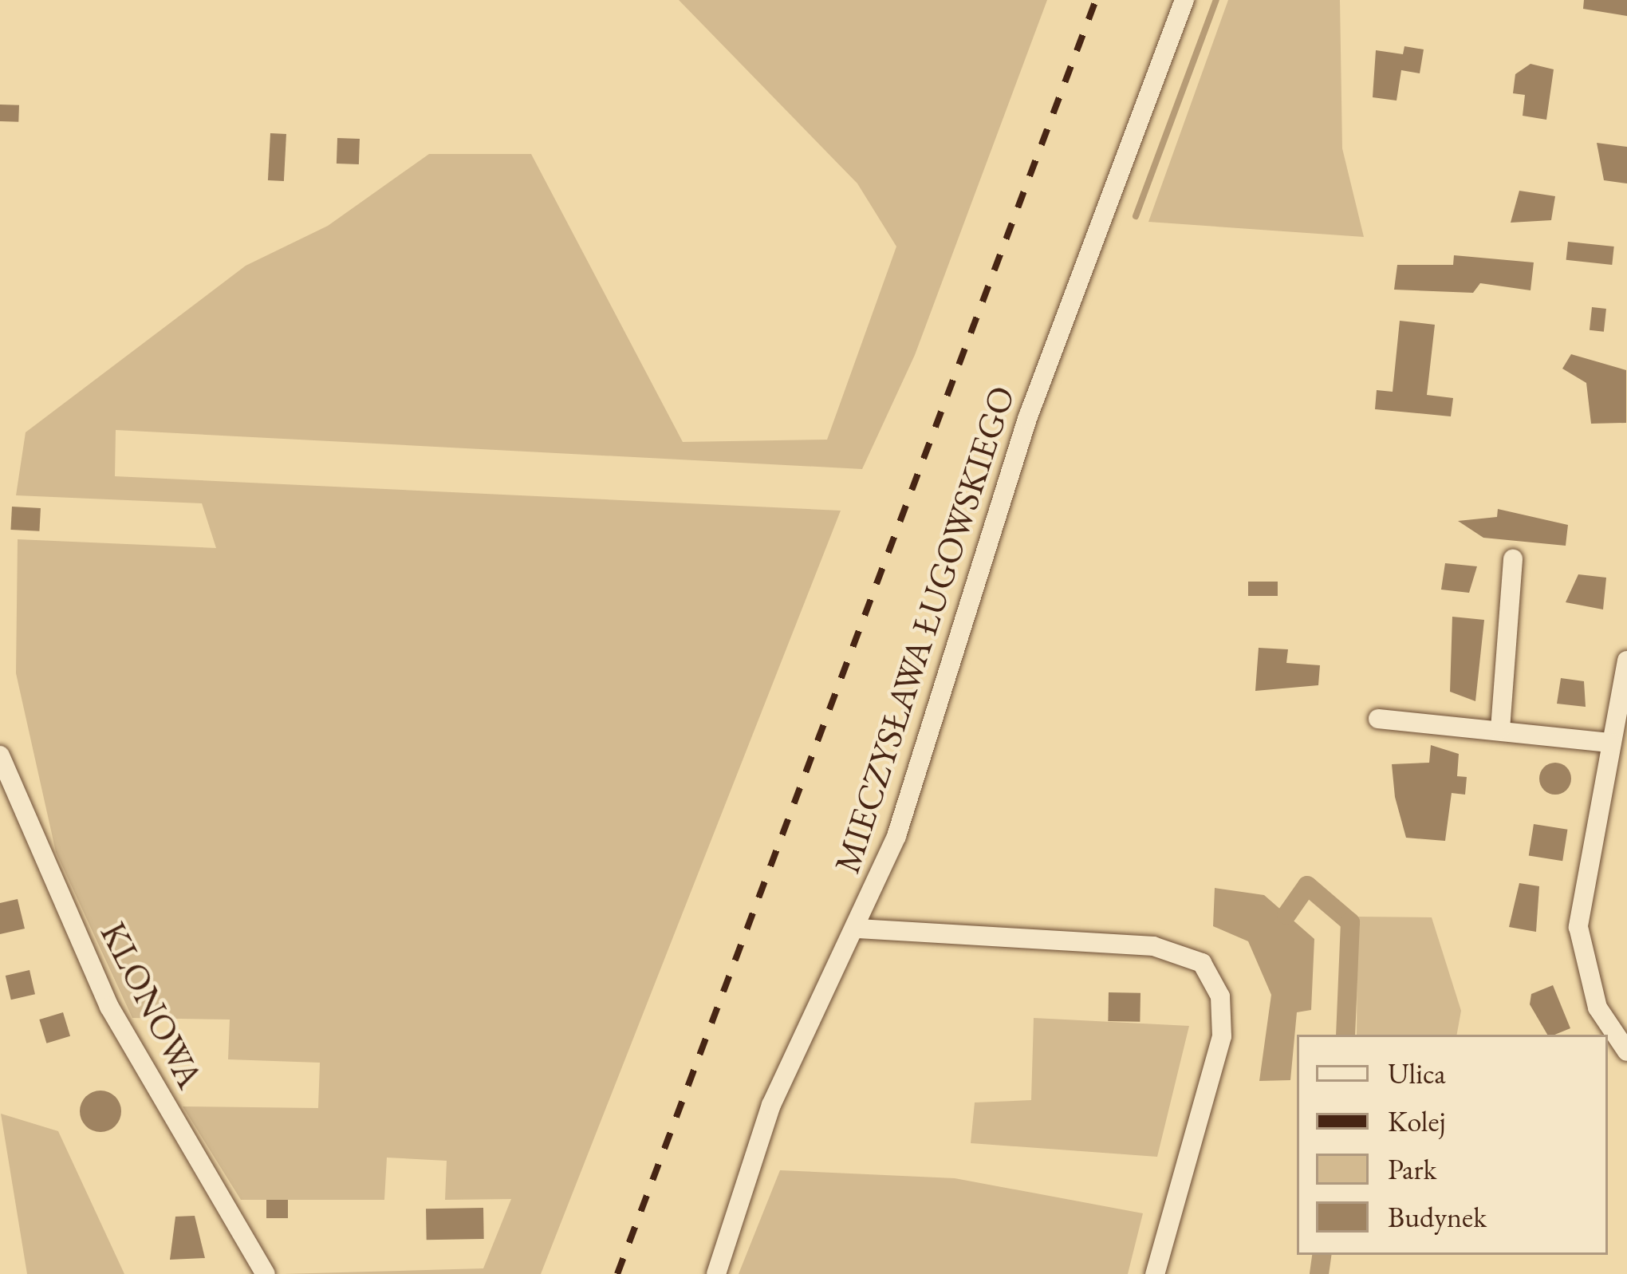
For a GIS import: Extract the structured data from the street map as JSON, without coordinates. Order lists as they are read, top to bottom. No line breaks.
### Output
{"streets":{"street":["MIECZYSŁAWA ŁUGOWSKIEGO","KLONOWA"]},"legend":["Ulica","Kolej","Park","Budynek"]}
